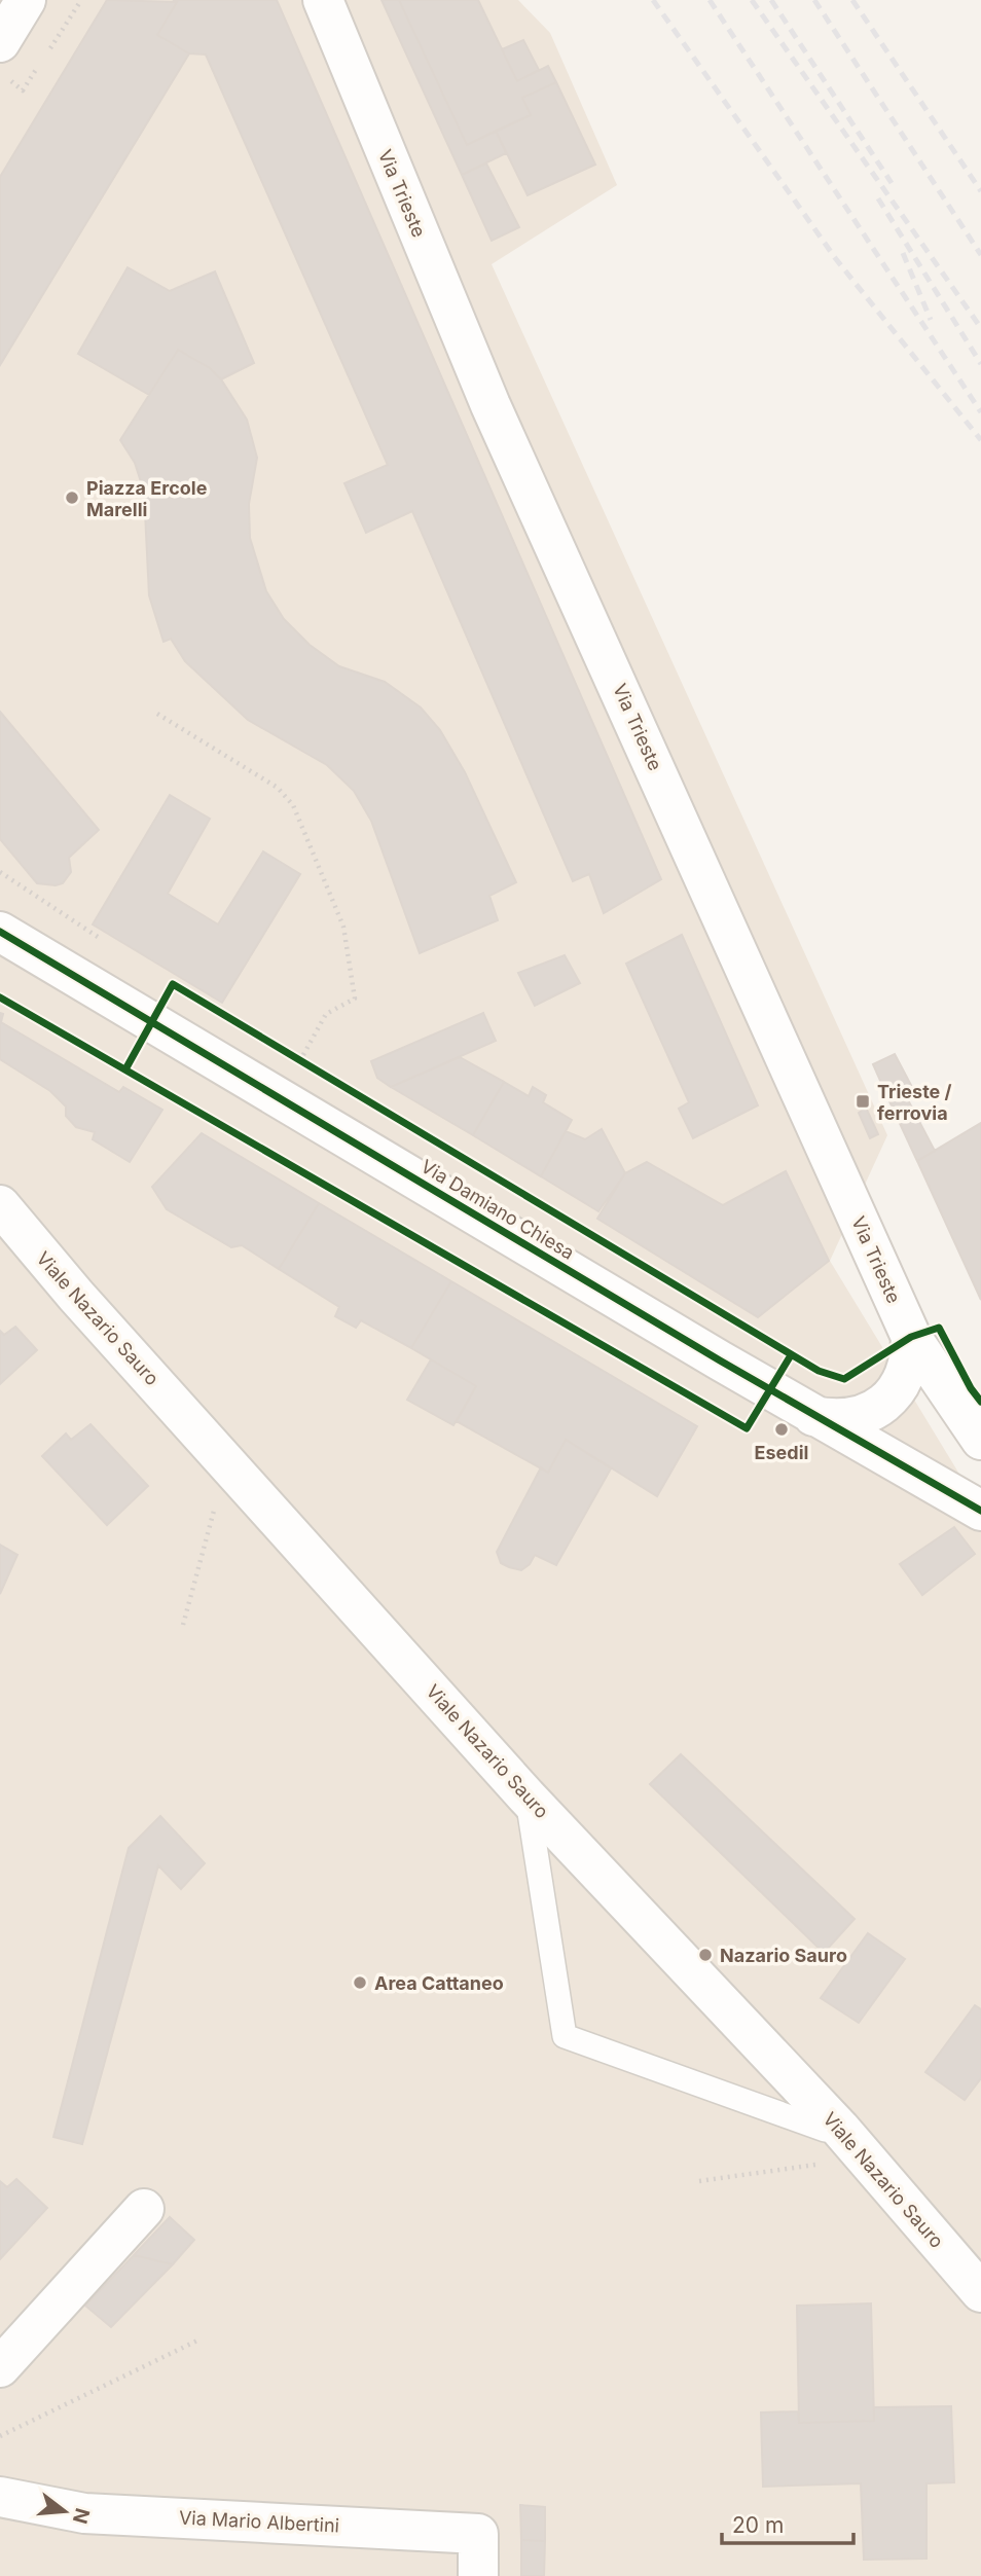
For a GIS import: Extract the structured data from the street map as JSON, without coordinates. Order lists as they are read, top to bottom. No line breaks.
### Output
{"streets":{"main road":["Via Trieste","Via Damiano Chiesa","Viale Nazario Sauro","Via Mario Albertini"]},"places":{"other":["Piazza Ercole Marelli","Esedil","Nazario Sauro","Area Cattaneo"],"transit":["Trieste / ferrovia"]},"scale_bar":"20 m","north":"right"}
